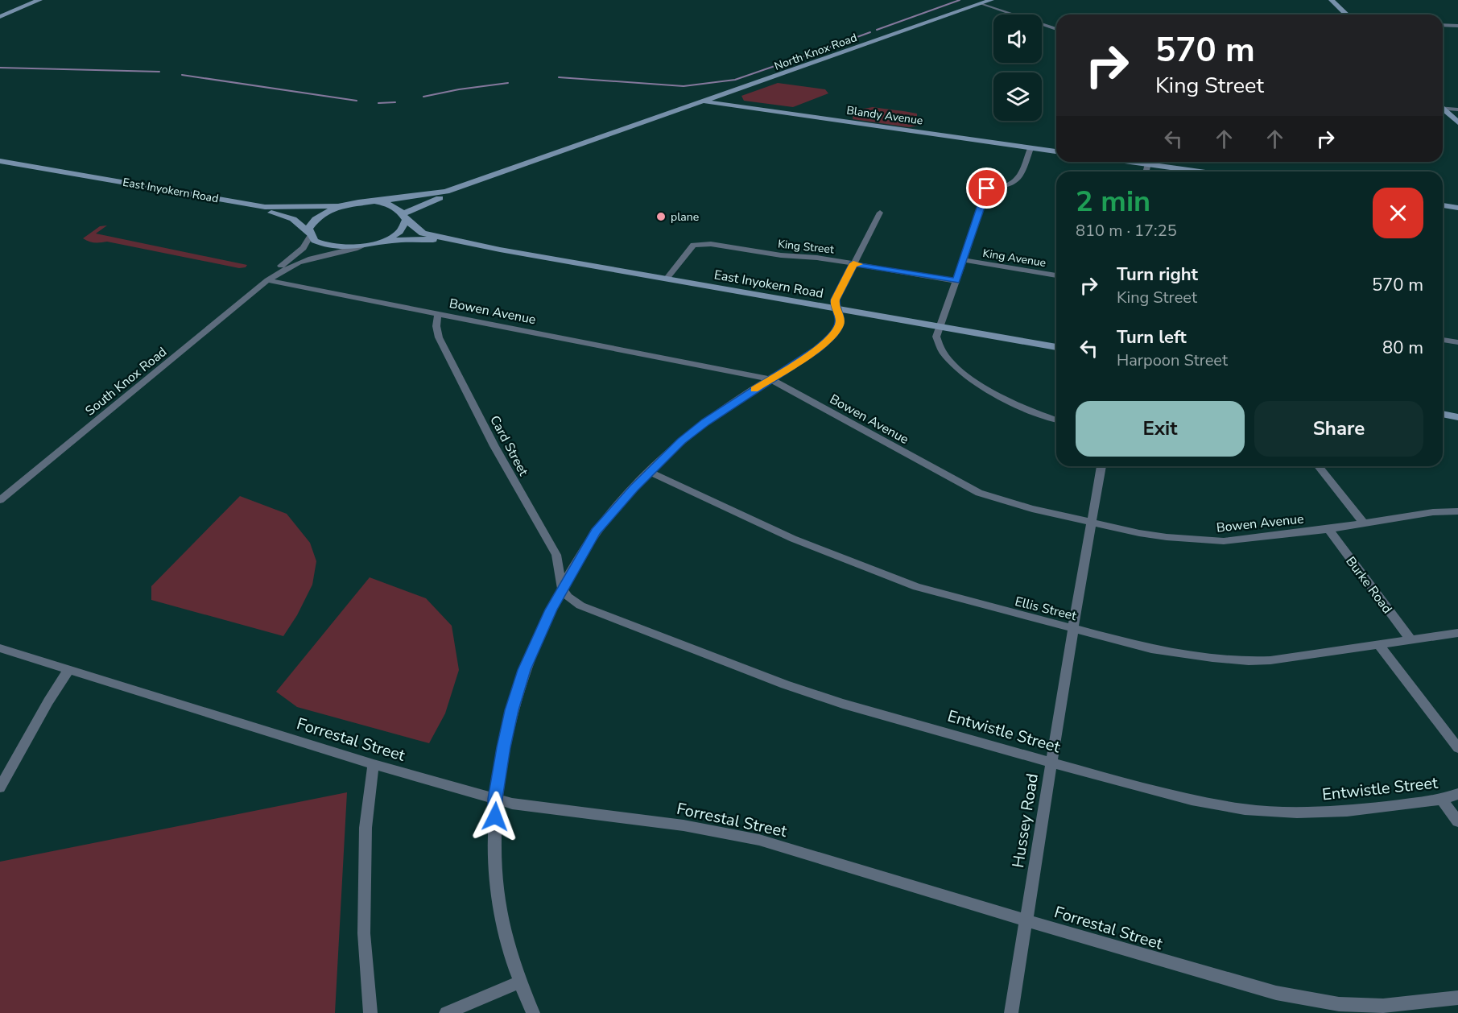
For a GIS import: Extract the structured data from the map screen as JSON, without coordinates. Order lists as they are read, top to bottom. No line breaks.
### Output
{"streets":{"street":["North Knox Road","Blandy Avenue","East Inyokern Road","King Street","King Avenue","Bowen Avenue","South Knox Road","Card Street","Burke Road","Ellis Street","Entwistle Street","Forrestal Street","Hussey Road"]},"crossings":[["North Knox Road","Blandy Avenue"],["North Knox Road","East Inyokern Road"],["East Inyokern Road","King Street"],["East Inyokern Road","South Knox Road"],["Bowen Avenue","South Knox Road"],["Bowen Avenue","Card Street"],["Bowen Avenue","Burke Road"],["Bowen Avenue","Hussey Road"],["Card Street","Entwistle Street"],["Burke Road","Ellis Street"],["Ellis Street","Hussey Road"],["Entwistle Street","Hussey Road"],["Forrestal Street","Hussey Road"]],"places":["plane"],"page":{"turn":["570 m","King Street"],"heading":["2 min","810 m · 17:25"],"list":[{"name":"Turn right","note":"King Street","value":"570 m"},{"name":"Turn left","note":"Harpoon Street","value":"80 m"}],"buttons":["Exit","Share"]}}
